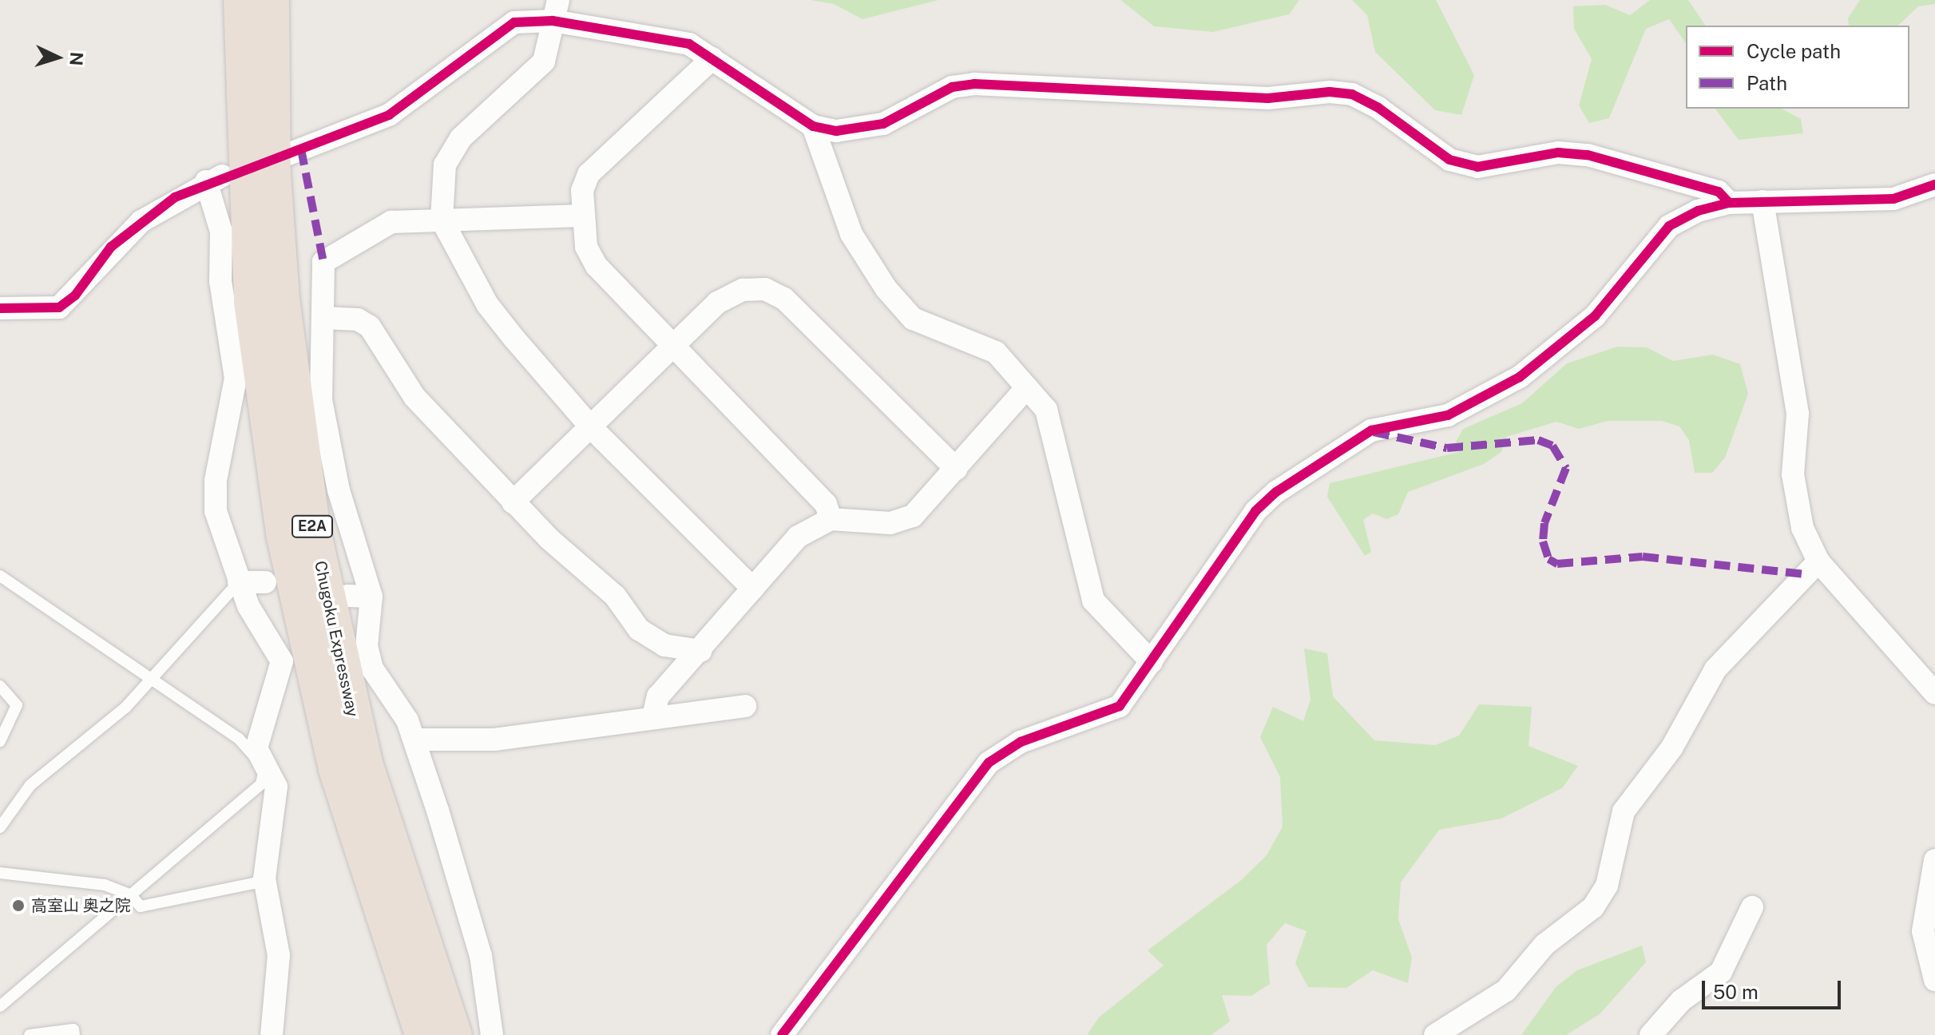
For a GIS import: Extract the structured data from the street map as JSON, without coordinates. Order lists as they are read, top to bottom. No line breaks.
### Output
{"streets":{"highway":["E2A","Chugoku Expressway"]},"places":["高室山 奥之院"],"legend":["Cycle path","Path"],"scale_bar":"50 m","north":"right"}
